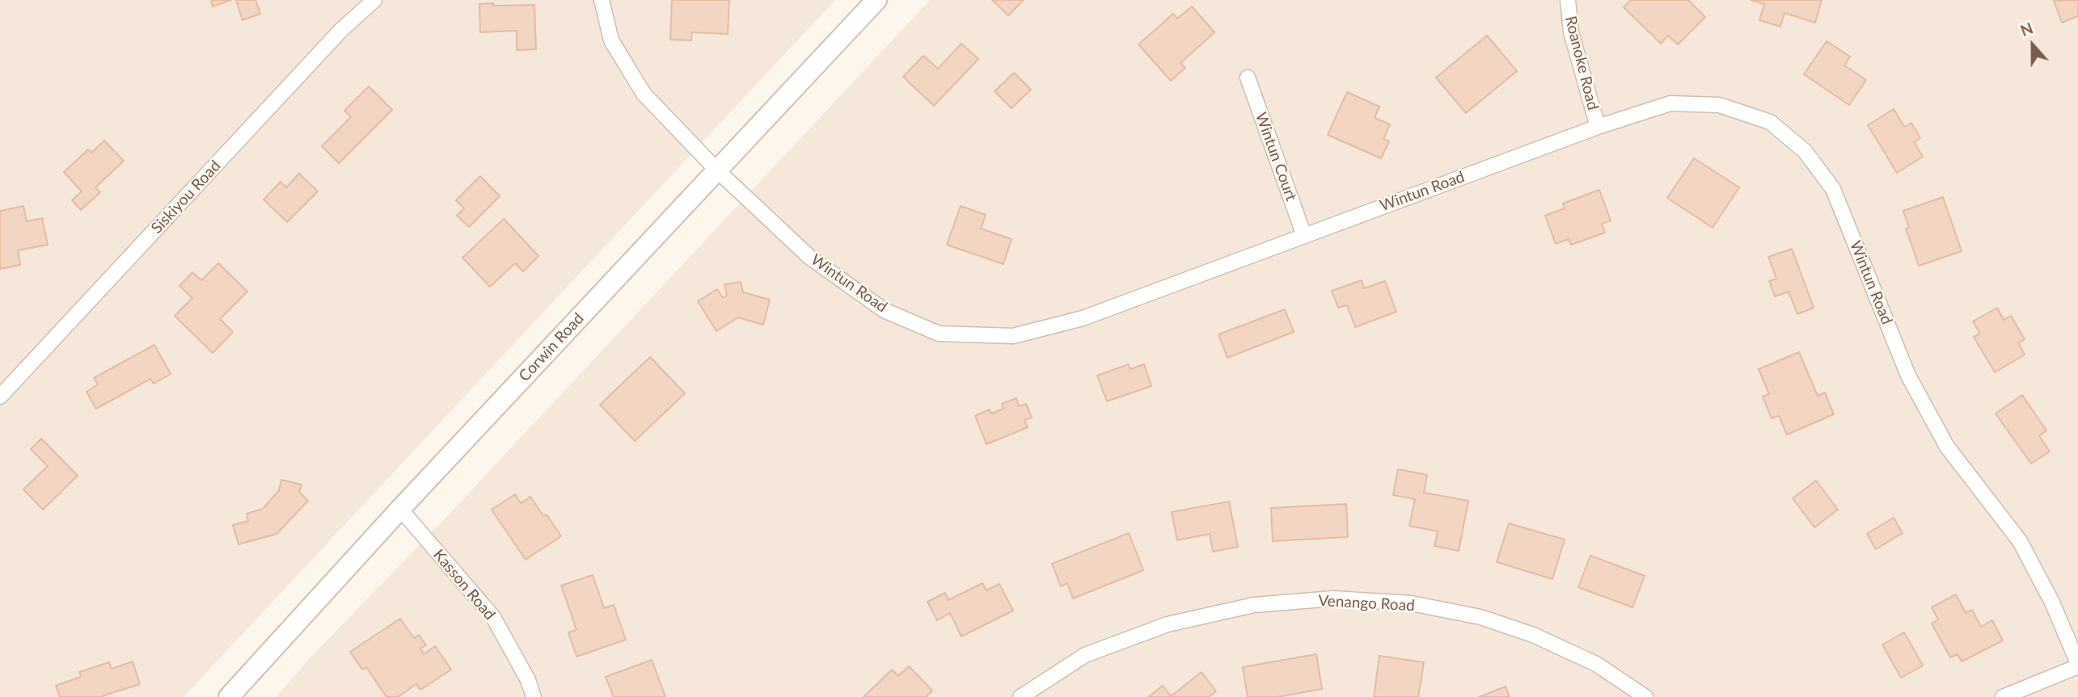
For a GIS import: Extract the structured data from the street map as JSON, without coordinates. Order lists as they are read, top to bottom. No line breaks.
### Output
{"streets":{"main road":["Corwin Road"],"street":["Roanoke Road","Wintun Court","Wintun Road","Siskiyou Road","Kasson Road","Venango Road"]},"crossings":[["Roanoke Road","Wintun Road"],["Wintun Court","Wintun Road"],["Wintun Road","Corwin Road"],["Corwin Road","Kasson Road"]],"north":"top"}
